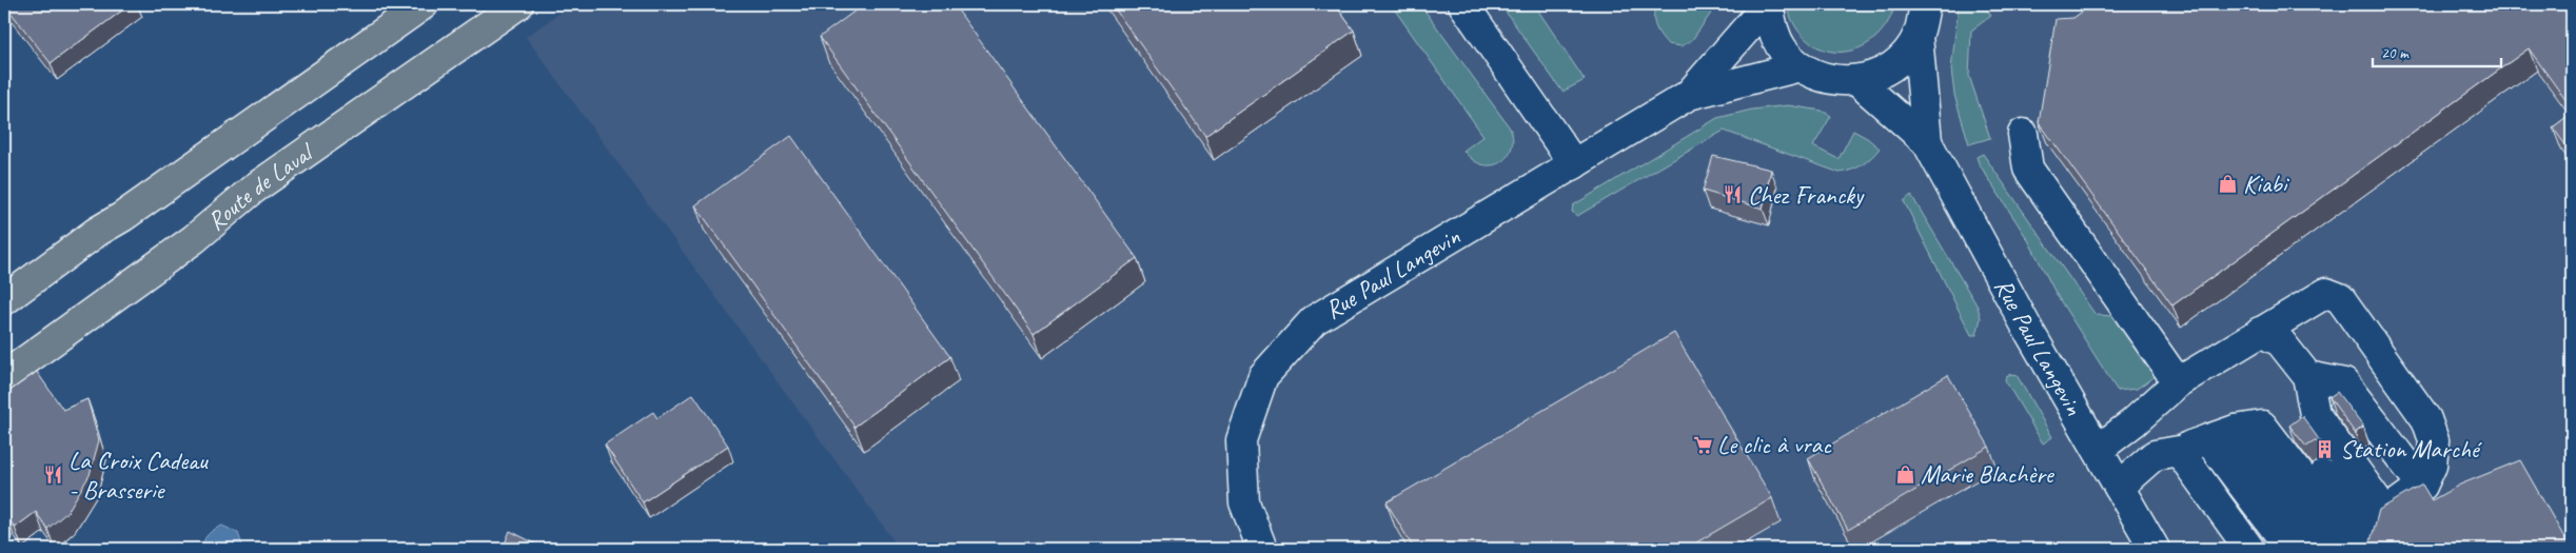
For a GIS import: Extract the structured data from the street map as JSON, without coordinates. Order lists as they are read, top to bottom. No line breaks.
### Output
{"streets":{"main road":["Route de Laval"],"street":["Rue Paul Langevin"]},"places":{"shop":["Kiabi","Marie Blachère"],"restaurant":["Chez Francky","La Croix Cadeau - Brasserie"],"supermarket":["Le clic à vrac"],"building":["Station Marché"]},"scale_bar":"20 m"}
